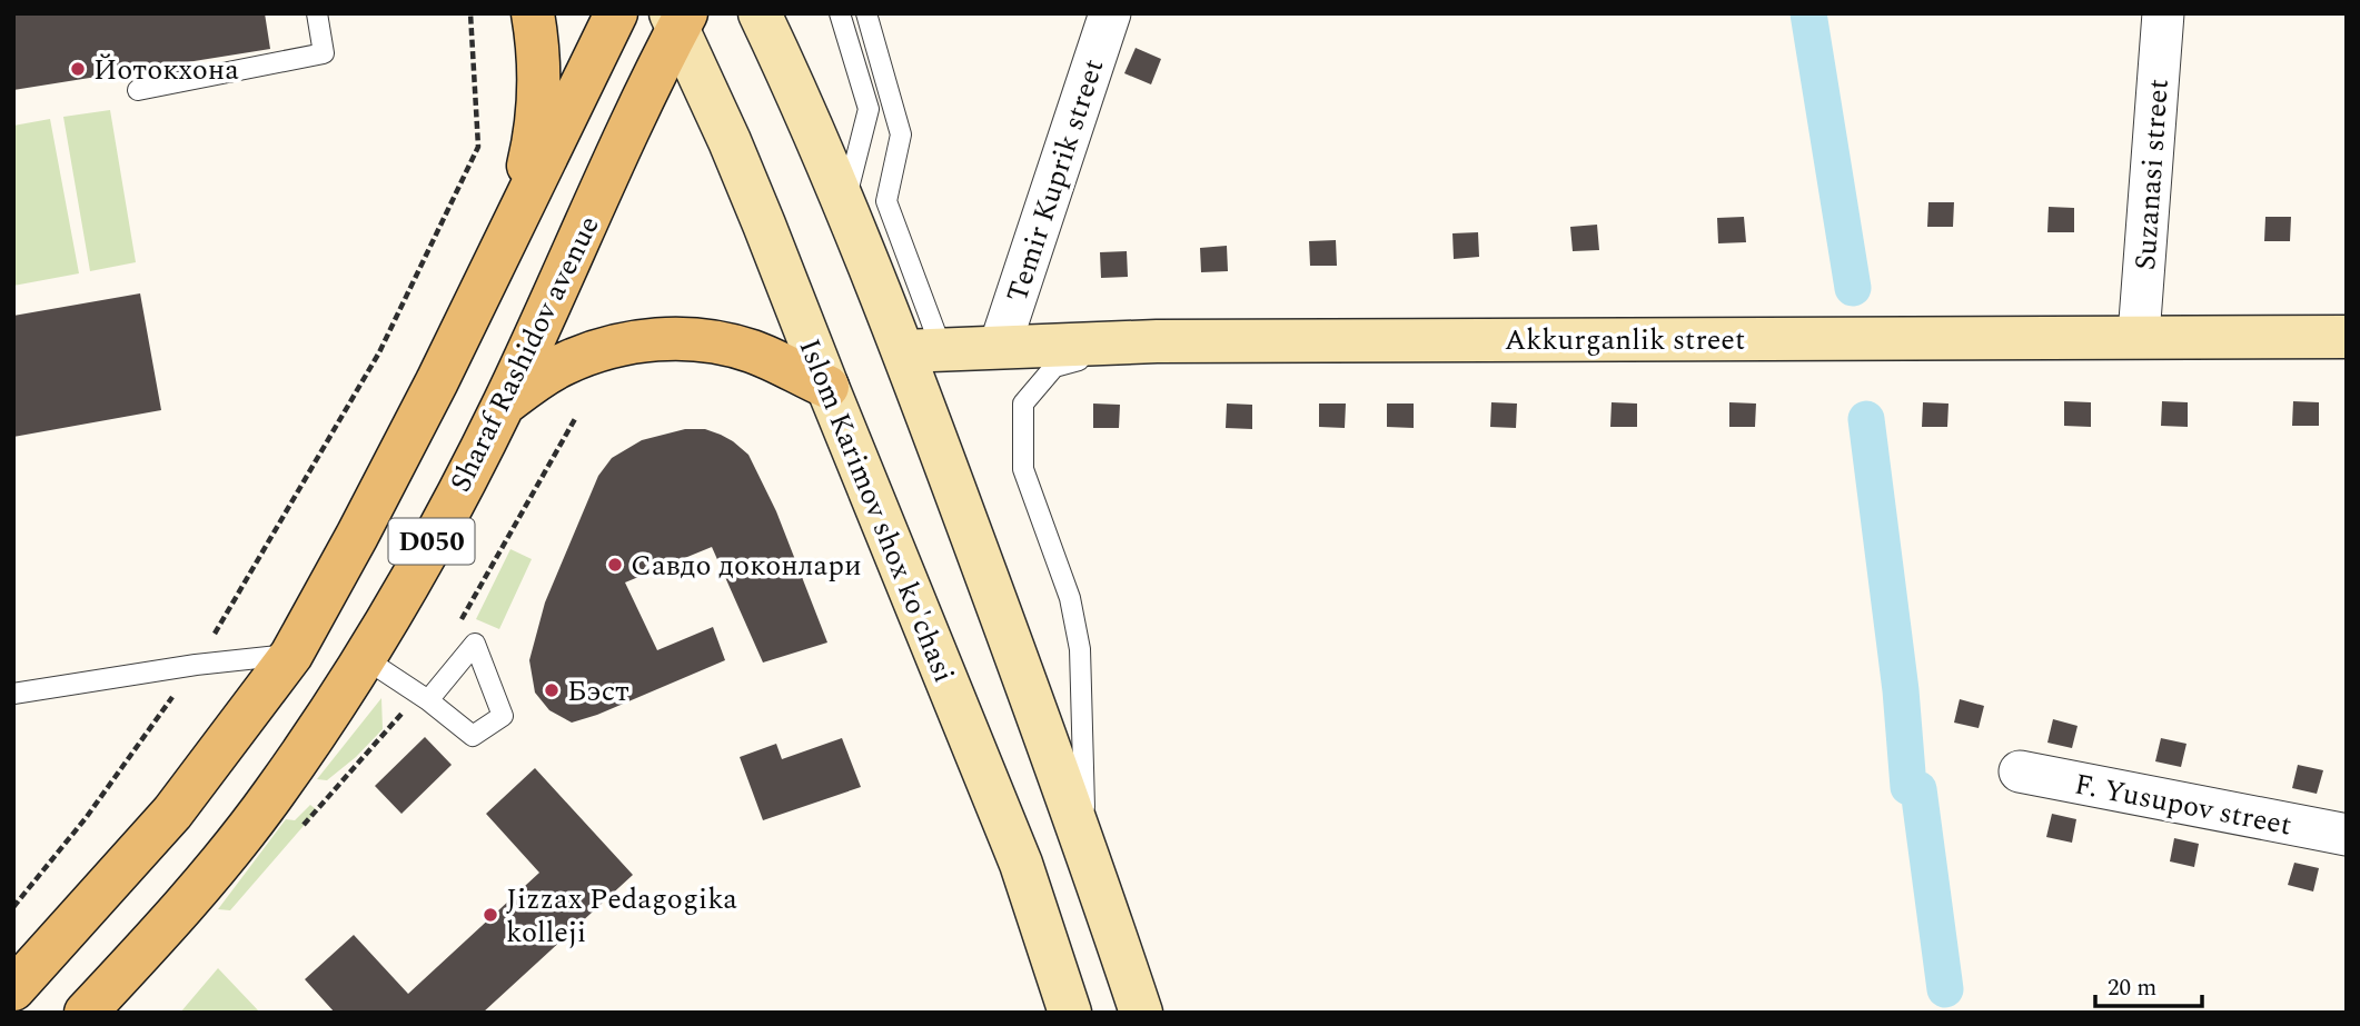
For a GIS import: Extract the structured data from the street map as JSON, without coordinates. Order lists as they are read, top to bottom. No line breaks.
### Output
{"streets":{"main road":["Akkurganlik street","Sharaf Rashidov avenue","Islom Karimov shox ko'chasi","D050"],"street":["Suzanasi street","Temir Kuprik street","F. Yusupov street"]},"crossings":[["Suzanasi street","Akkurganlik street"],["Temir Kuprik street","Akkurganlik street"],["Sharaf Rashidov avenue","Islom Karimov shox ko'chasi"]],"places":["Йотокхона","Cавдо доконлари","Бэст","Jizzax Pedagogika kolleji"],"scale_bar":"20 m"}
